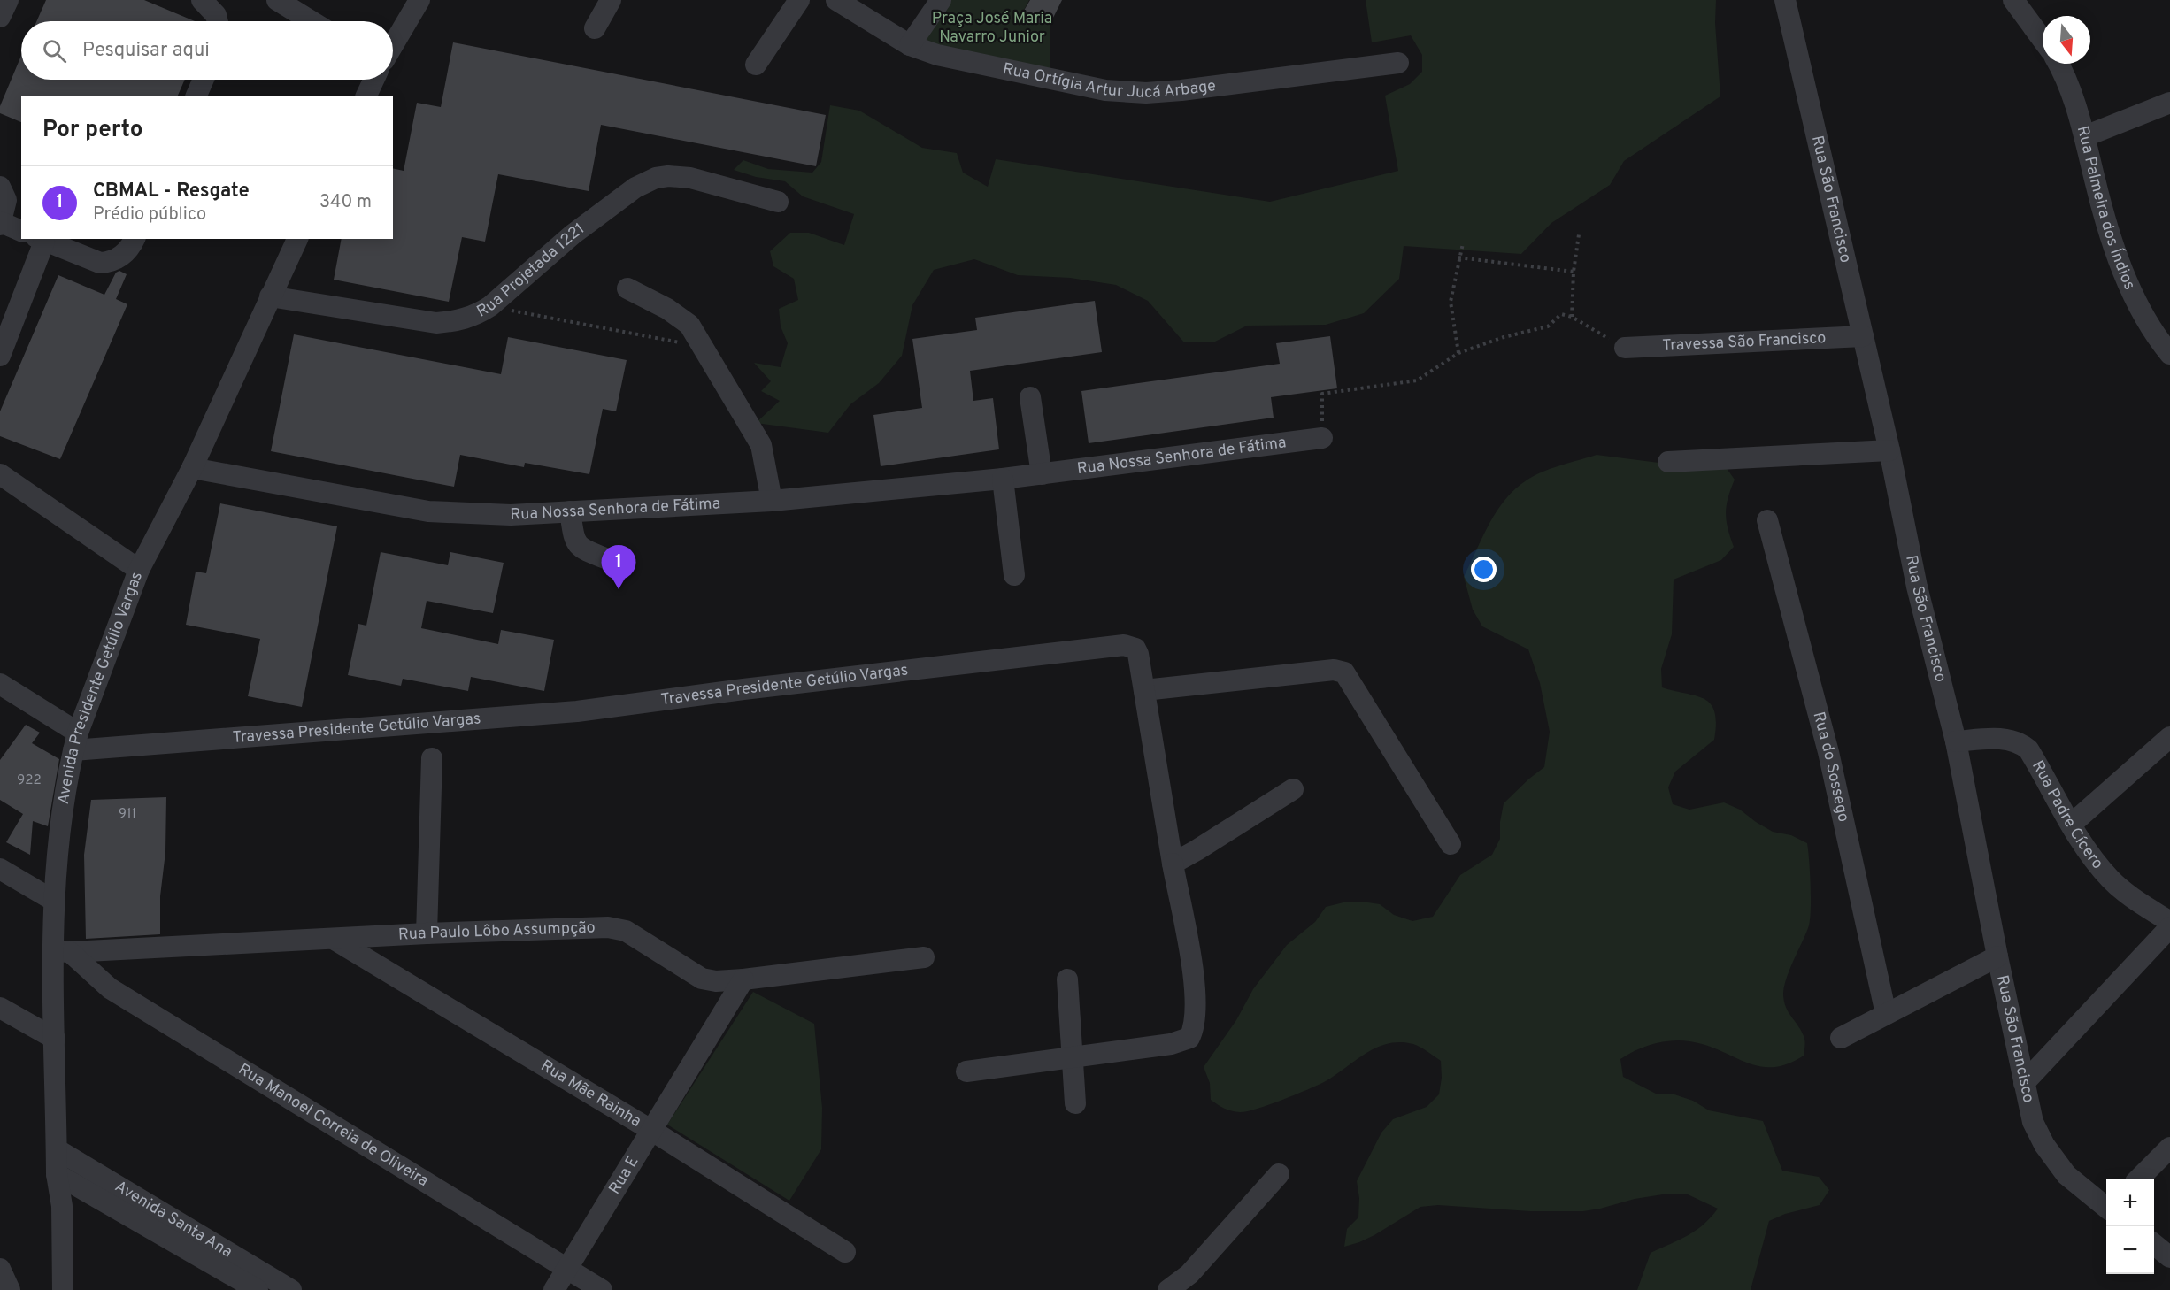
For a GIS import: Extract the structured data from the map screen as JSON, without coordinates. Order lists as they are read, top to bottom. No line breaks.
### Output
{"streets":{"street":["Rua Ortígia Artur Jucá Arbage","Rua São Francisco","Rua Palmeira dos Índios","Rua Projetada 1221","Travessa São Francisco","Rua Nossa Senhora de Fátima","Travessa Presidente Getúlio Vargas","Avenida Presidente Getúlio Vargas","Rua do Sossego","Rua Padre Cícero","Rua Paulo Lôbo Assumpção","Rua Mãe Rainha","Rua Manoel Correia de Oliveira","Rua E","Avenida Santa Ana"]},"crossings":[["Rua São Francisco","Travessa São Francisco"],["Rua São Francisco","Rua Padre Cícero"],["Rua Projetada 1221","Avenida Presidente Getúlio Vargas"],["Rua Nossa Senhora de Fátima","Avenida Presidente Getúlio Vargas"],["Travessa Presidente Getúlio Vargas","Avenida Presidente Getúlio Vargas"],["Avenida Presidente Getúlio Vargas","Rua Paulo Lôbo Assumpção"],["Avenida Presidente Getúlio Vargas","Rua Manoel Correia de Oliveira"],["Avenida Presidente Getúlio Vargas","Avenida Santa Ana"],["Rua Paulo Lôbo Assumpção","Rua Mãe Rainha"],["Rua Paulo Lôbo Assumpção","Rua Manoel Correia de Oliveira"],["Rua Paulo Lôbo Assumpção","Rua E"],["Rua Mãe Rainha","Rua E"],["Rua Manoel Correia de Oliveira","Rua E"]],"parks":["Praça José Maria Navarro Junior"],"house_numbers":["922","911"],"north":"bottom","page":{"search":"Pesquisar aqui","heading":"Por perto","list":[{"mark":"1","name":"CBMAL - Resgate","note":"Prédio público","value":"340 m"}],"pins":"1","map_buttons":["+","−"]}}
